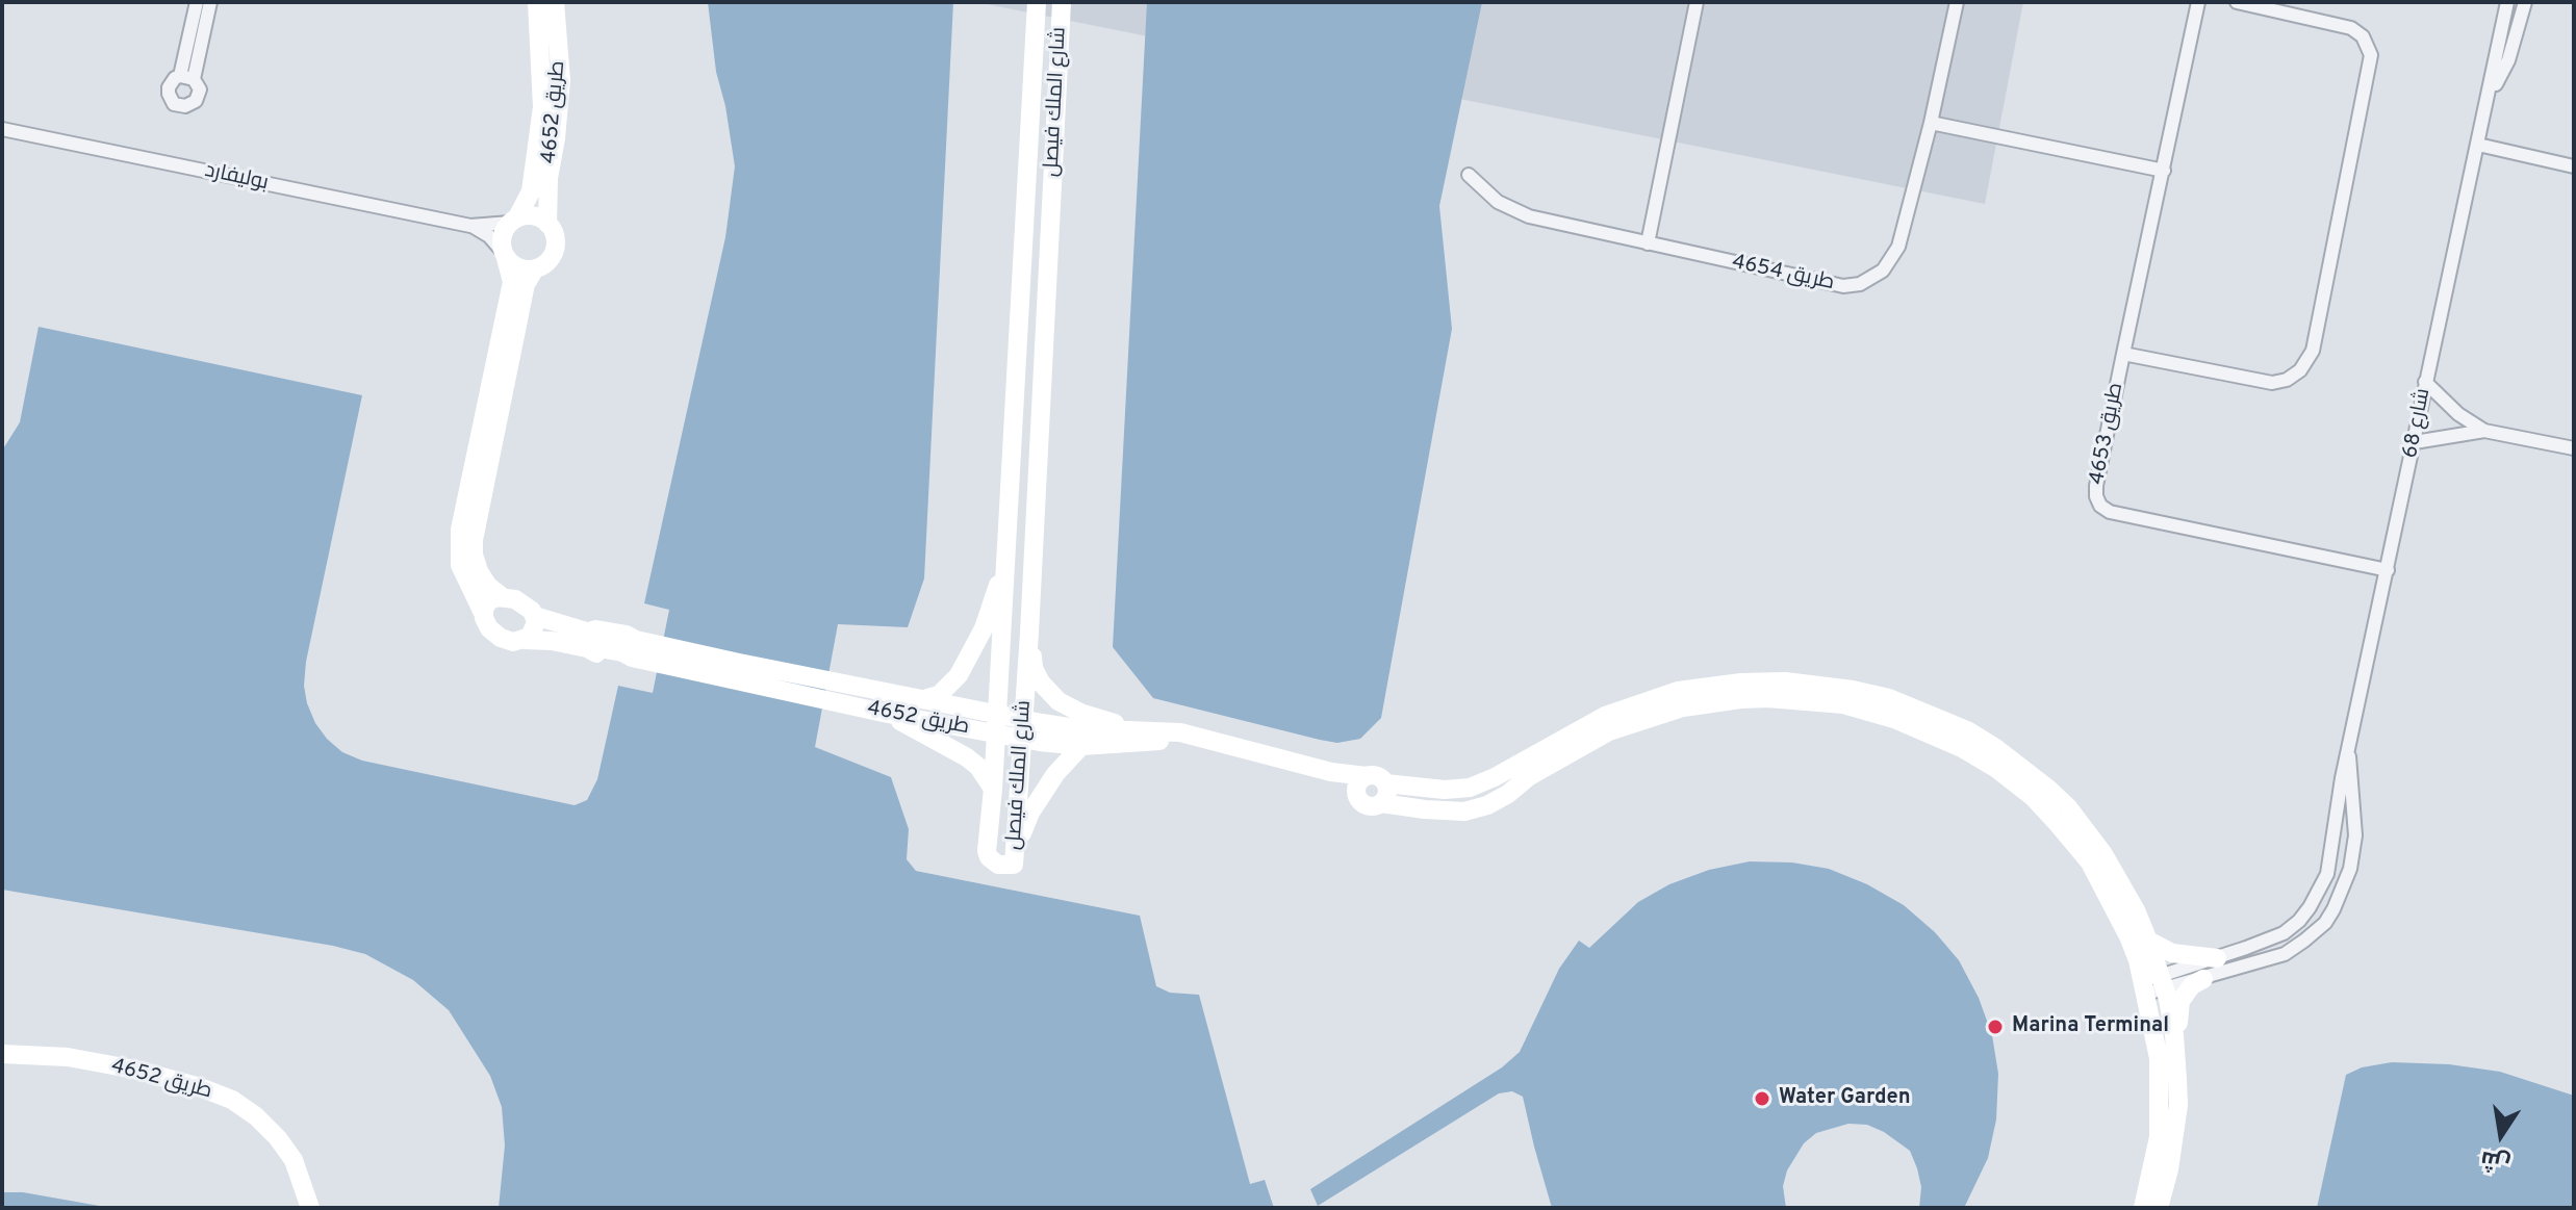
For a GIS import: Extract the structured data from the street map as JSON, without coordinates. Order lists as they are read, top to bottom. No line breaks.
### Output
{"streets":{"street":["شارع الملك فيصل","طريق 4652","بوليفارد","طريق 4654","شارع 68","طريق 4653"]},"crossings":[["شارع الملك فيصل","طريق 4652"],["طريق 4652","بوليفارد"],["شارع 68","طريق 4653"]],"places":["Marina Terminal","Water Garden"],"north":"bottom"}
